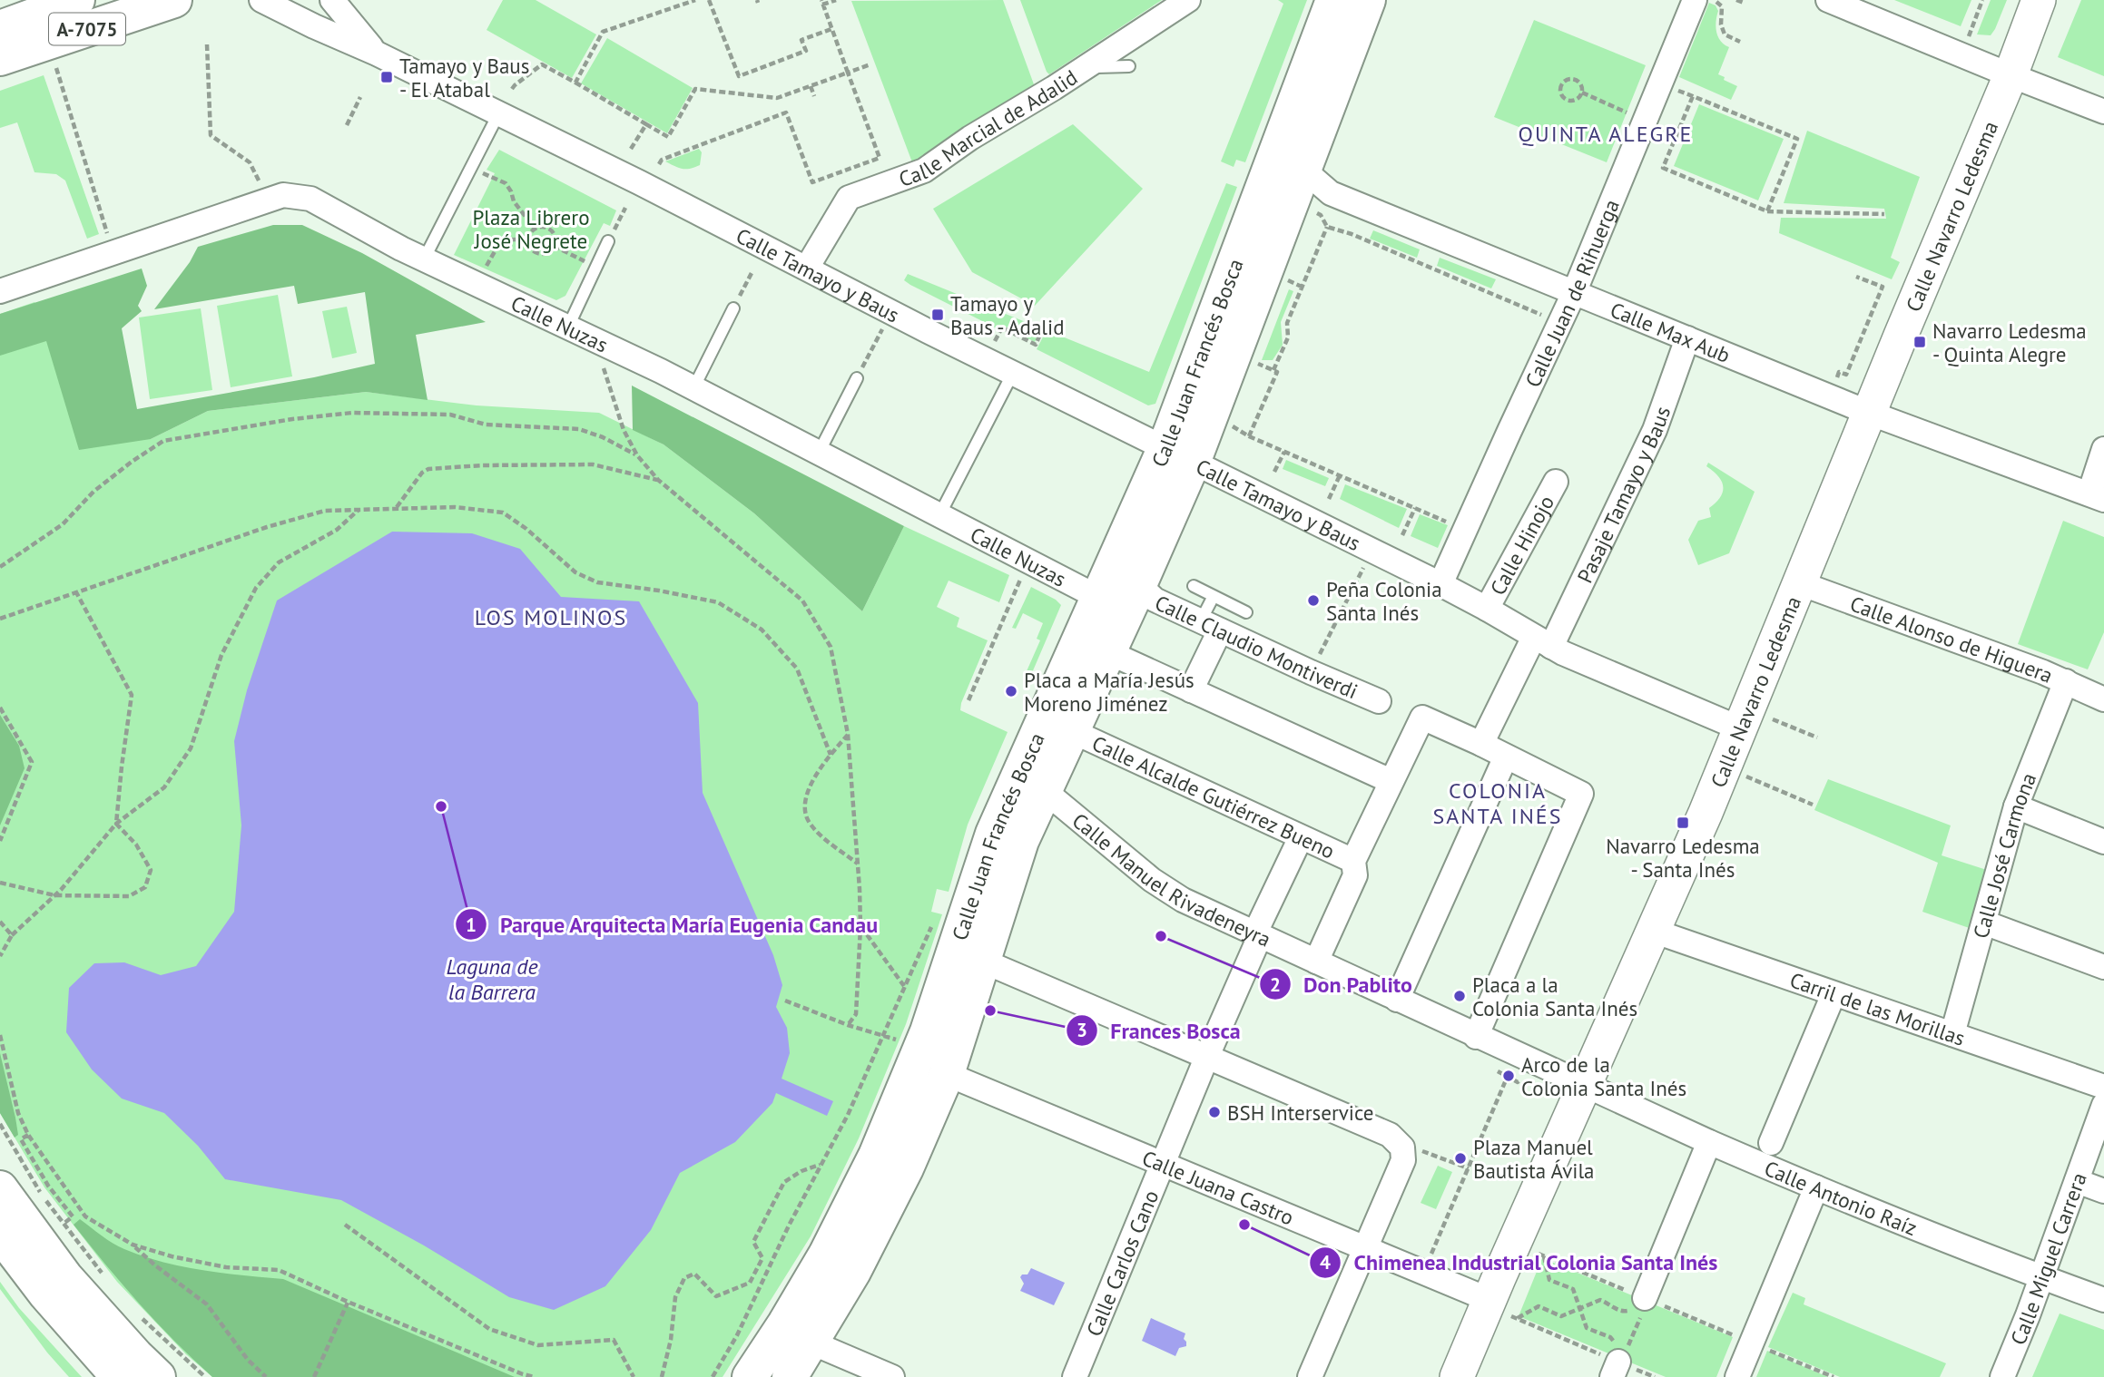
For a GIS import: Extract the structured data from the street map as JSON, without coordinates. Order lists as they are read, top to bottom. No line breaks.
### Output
{"streets":{"main road":["A-7075","Calle Navarro Ledesma","Calle Juan Francés Bosca"],"street":["Calle Marcial de Adalid","Calle Tamayo y Baus","Calle Juan de Rihuerga","Calle Nuzas","Calle Max Aub","Pasaje Tamayo y Baus","Calle Hinojo","Calle Alonso de Higuera","Calle Claudio Montiverdi","Calle Alcalde Gutiérrez Bueno","Calle José Carmona","Calle Manuel Rivadeneyra","Carril de las Morillas","Calle Juana Castro","Calle Antonio Raíz","Calle Miguel Carrera","Calle Carlos Cano"]},"crossings":[["Calle Marcial de Adalid","Calle Tamayo y Baus"],["Calle Navarro Ledesma","Calle Tamayo y Baus"],["Calle Navarro Ledesma","Calle Max Aub"],["Calle Navarro Ledesma","Calle Alonso de Higuera"],["Calle Navarro Ledesma","Calle Manuel Rivadeneyra"],["Calle Navarro Ledesma","Carril de las Morillas"],["Calle Navarro Ledesma","Calle Juana Castro"],["Calle Navarro Ledesma","Calle Antonio Raíz"],["Calle Tamayo y Baus","Calle Juan de Rihuerga"],["Calle Tamayo y Baus","Calle Juan Francés Bosca"],["Calle Tamayo y Baus","Pasaje Tamayo y Baus"],["Calle Tamayo y Baus","Calle Hinojo"],["Calle Juan de Rihuerga","Calle Max Aub"],["Calle Nuzas","Calle Juan Francés Bosca"],["Calle Max Aub","Calle Juan Francés Bosca"],["Calle Max Aub","Pasaje Tamayo y Baus"],["Calle Juan Francés Bosca","Calle Claudio Montiverdi"],["Calle Juan Francés Bosca","Calle Alcalde Gutiérrez Bueno"],["Calle Juan Francés Bosca","Calle Manuel Rivadeneyra"],["Calle Juan Francés Bosca","Calle Juana Castro"],["Calle Alonso de Higuera","Calle José Carmona"],["Calle Alcalde Gutiérrez Bueno","Calle Carlos Cano"],["Calle José Carmona","Carril de las Morillas"],["Calle Manuel Rivadeneyra","Calle Antonio Raíz"],["Calle Manuel Rivadeneyra","Calle Carlos Cano"],["Calle Juana Castro","Calle Carlos Cano"],["Calle Antonio Raíz","Calle Miguel Carrera"]],"districts":["QUINTA ALEGRE","LOS MOLINOS","COLONIA SANTA INÉS"],"water":["Laguna de la Barrera"],"parks":["Plaza Librero José Negrete"],"places":{"transit":["Tamayo y Baus - El Atabal","Tamayo y Baus - Adalid","Navarro Ledesma - Quinta Alegre","Navarro Ledesma - Santa Inés"],"other":["Peña Colonia Santa Inés","Placa a María Jesús Moreno Jiménez","Parque Arquitecta María Eugenia Candau","Don Pablito","Placa a la Colonia Santa Inés","Frances Bosca","Arco de la Colonia Santa Inés","BSH Interservice","Plaza Manuel Bautista Ávila","Chimenea Industrial Colonia Santa Inés"]}}
